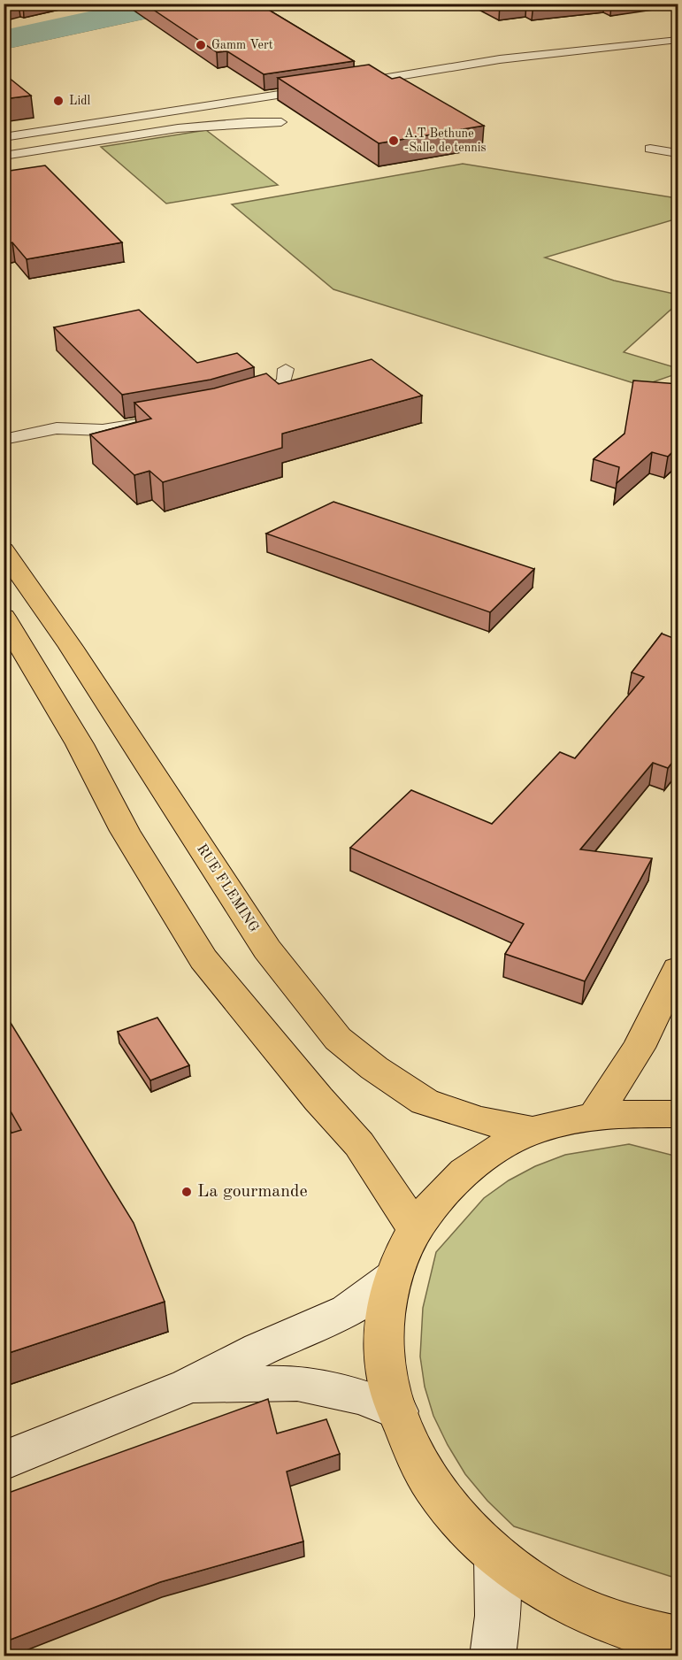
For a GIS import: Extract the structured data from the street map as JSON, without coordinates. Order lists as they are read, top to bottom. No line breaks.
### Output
{"streets":{"main road":["RUE FLEMING"]},"places":["Gamm Vert","Lidl","A.T Bethune -Salle de tennis","La gourmande"]}
